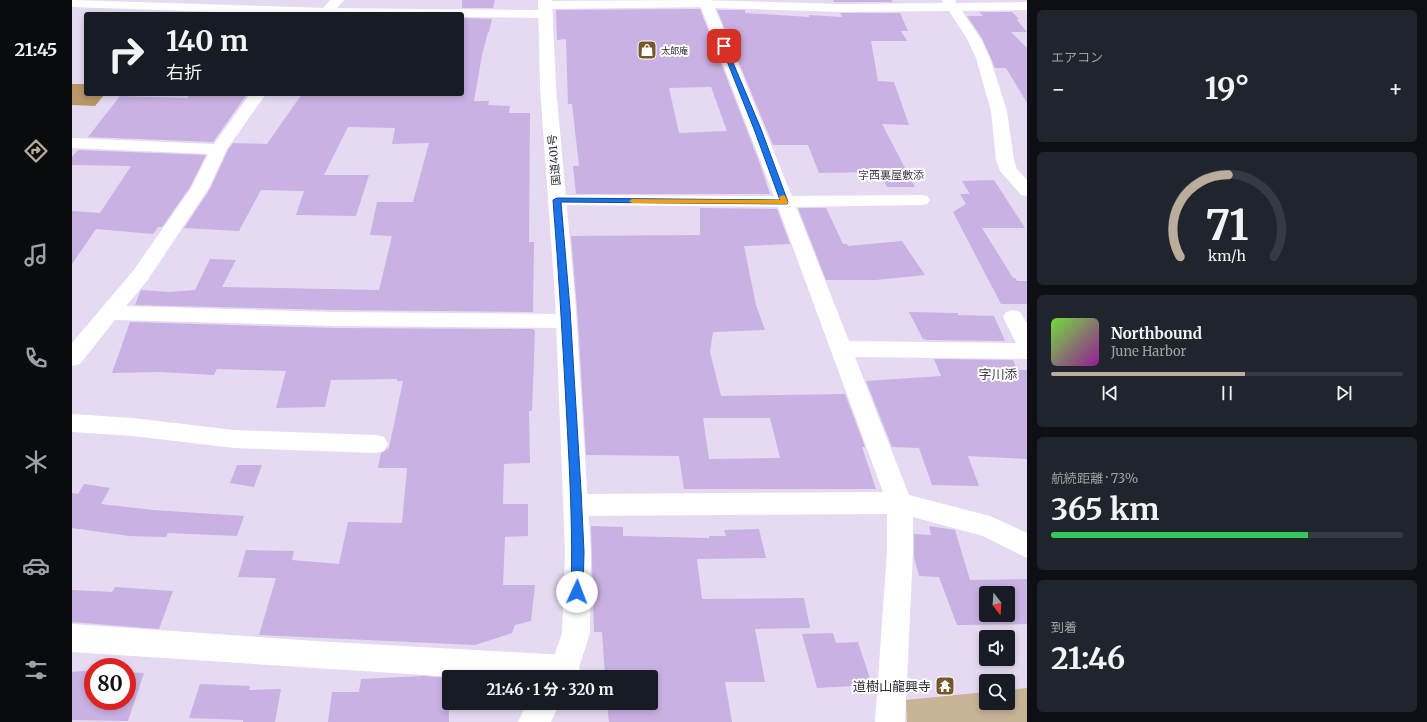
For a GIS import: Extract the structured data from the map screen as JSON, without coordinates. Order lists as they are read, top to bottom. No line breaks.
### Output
{"streets":{"main road":["国道401号"]},"districts":["字西裏屋敷添","字川添"],"places":{"shop":["太郎庵"],"temple":["道樹山龍興寺"]},"north":"bottom","page":{"tabs":"21:45","tile":["エアコン",["航続距離 · 73%","365 km"],["到着","21:46"]],"turn":["140 m","右折"],"heat":["−","19°","+"],"song":["Northbound","June Harbor"],"limit":"80","trip":"21:46 · 1 分 · 320 m","gauge":["71","km/h"]}}
